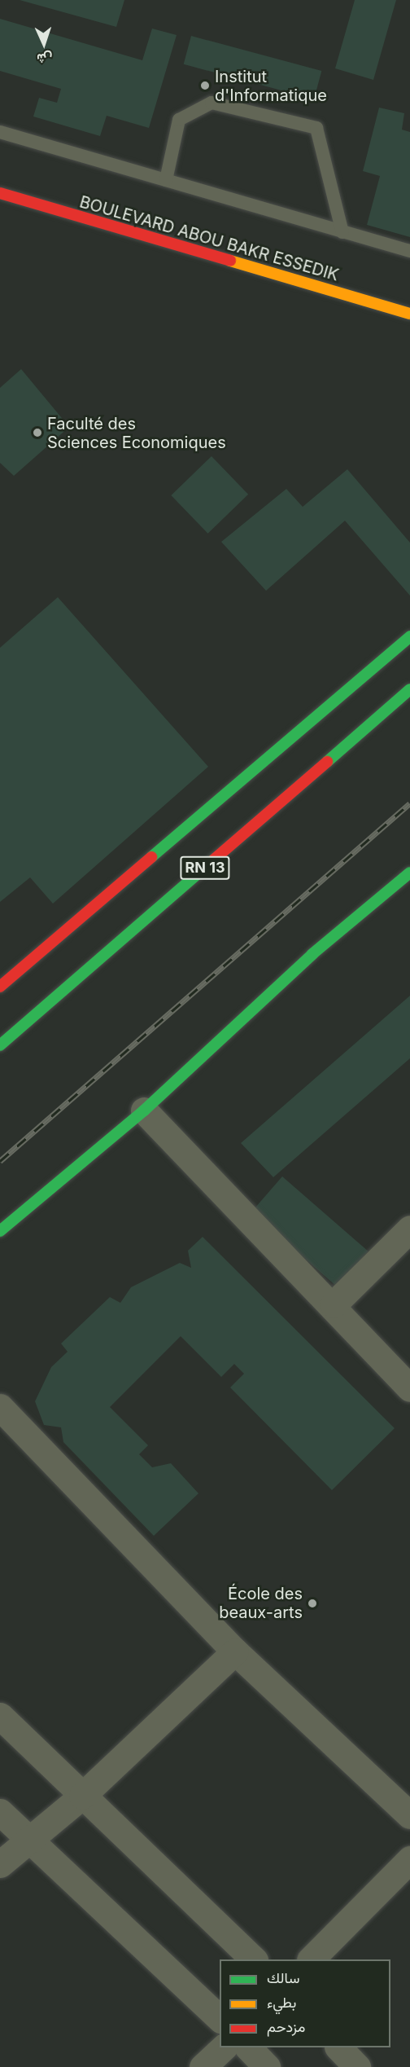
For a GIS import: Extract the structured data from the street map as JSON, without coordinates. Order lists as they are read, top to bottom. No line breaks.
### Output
{"streets":{"main road":["BOULEVARD ABOU BAKR ESSEDIK","RN 13"]},"places":["Institut d'Informatique","Faculté des Sciences Economiques","École des beaux-arts"],"legend":["سالك","بطيء","مزدحم"],"north":"bottom"}
